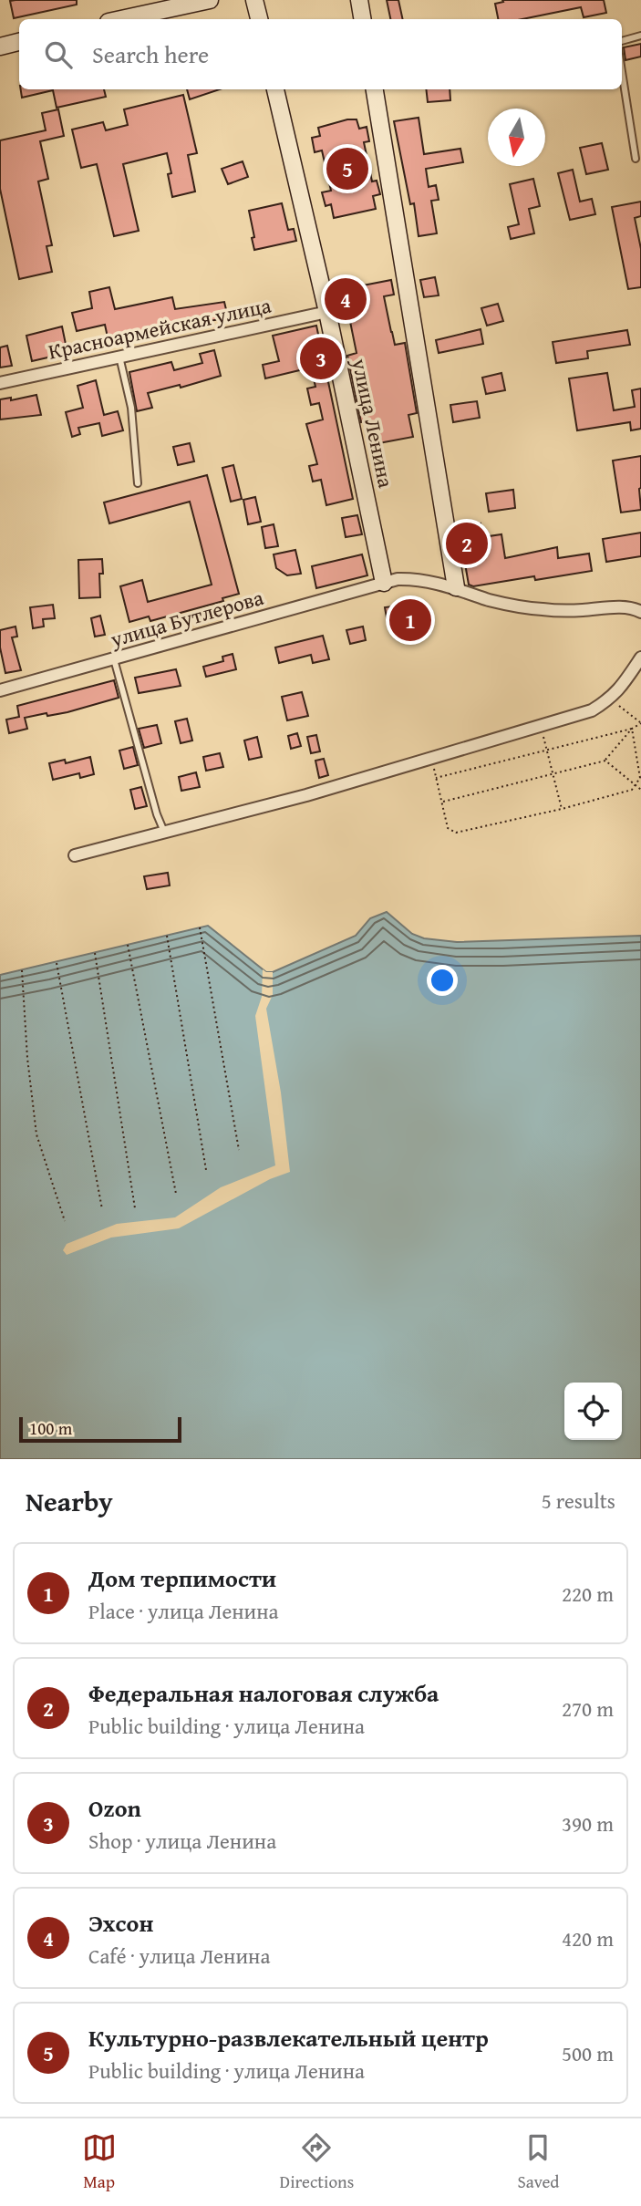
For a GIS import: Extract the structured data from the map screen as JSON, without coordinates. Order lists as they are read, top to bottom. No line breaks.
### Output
{"streets":{"street":["Красноармейская улица","улица Ленина","улица Бутлерова"]},"crossings":[["Красноармейская улица","улица Ленина"],["улица Ленина","улица Бутлерова"]],"scale_bar":"100 m","north":"bottom","page":{"search":"Search here","pins":["5","4","3","2","1"],"scale":"100 m","heading":["Nearby","5 results"],"list":[{"mark":"1","name":"Дом терпимости","note":"Place · улица Ленина","value":"220 m"},{"mark":"2","name":"Федеральная налоговая служба","note":"Public building · улица Ленина","value":"270 m"},{"mark":"3","name":"Ozon","note":"Shop · улица Ленина","value":"390 m"},{"mark":"4","name":"Эхсон","note":"Café · улица Ленина","value":"420 m"},{"mark":"5","name":"Культурно-развлекательный центр","note":"Public building · улица Ленина","value":"500 m"}],"nav":["Map","Directions","Saved"]}}
